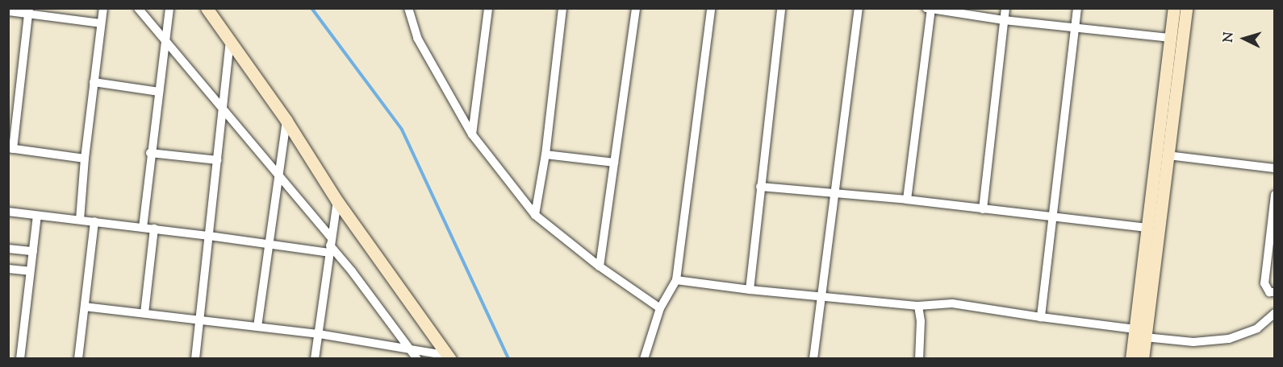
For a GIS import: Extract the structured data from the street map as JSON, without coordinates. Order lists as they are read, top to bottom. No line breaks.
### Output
{"north":"left"}
